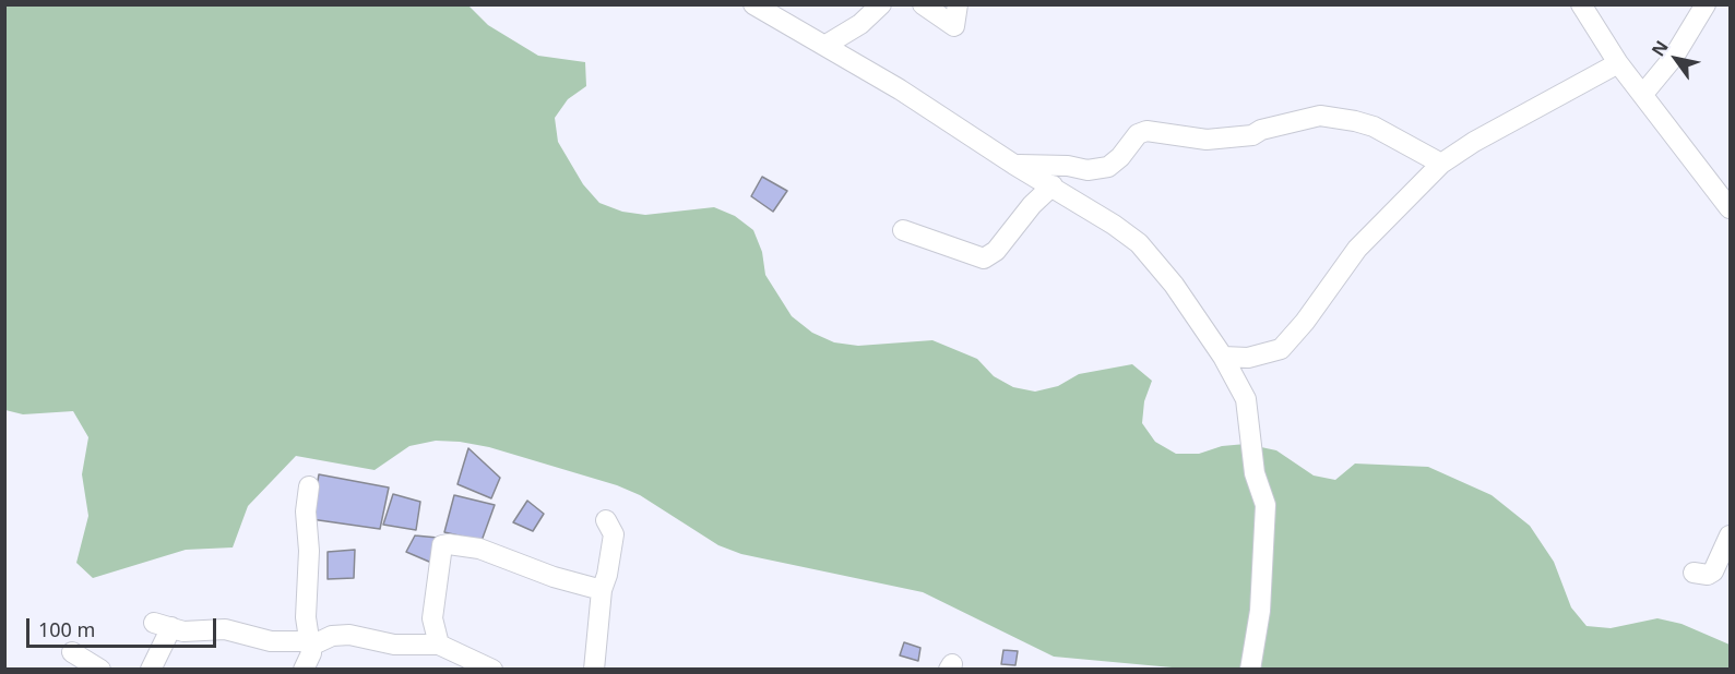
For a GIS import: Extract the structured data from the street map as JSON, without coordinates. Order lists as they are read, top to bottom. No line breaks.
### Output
{"scale_bar":"100 m","north":"top left"}
